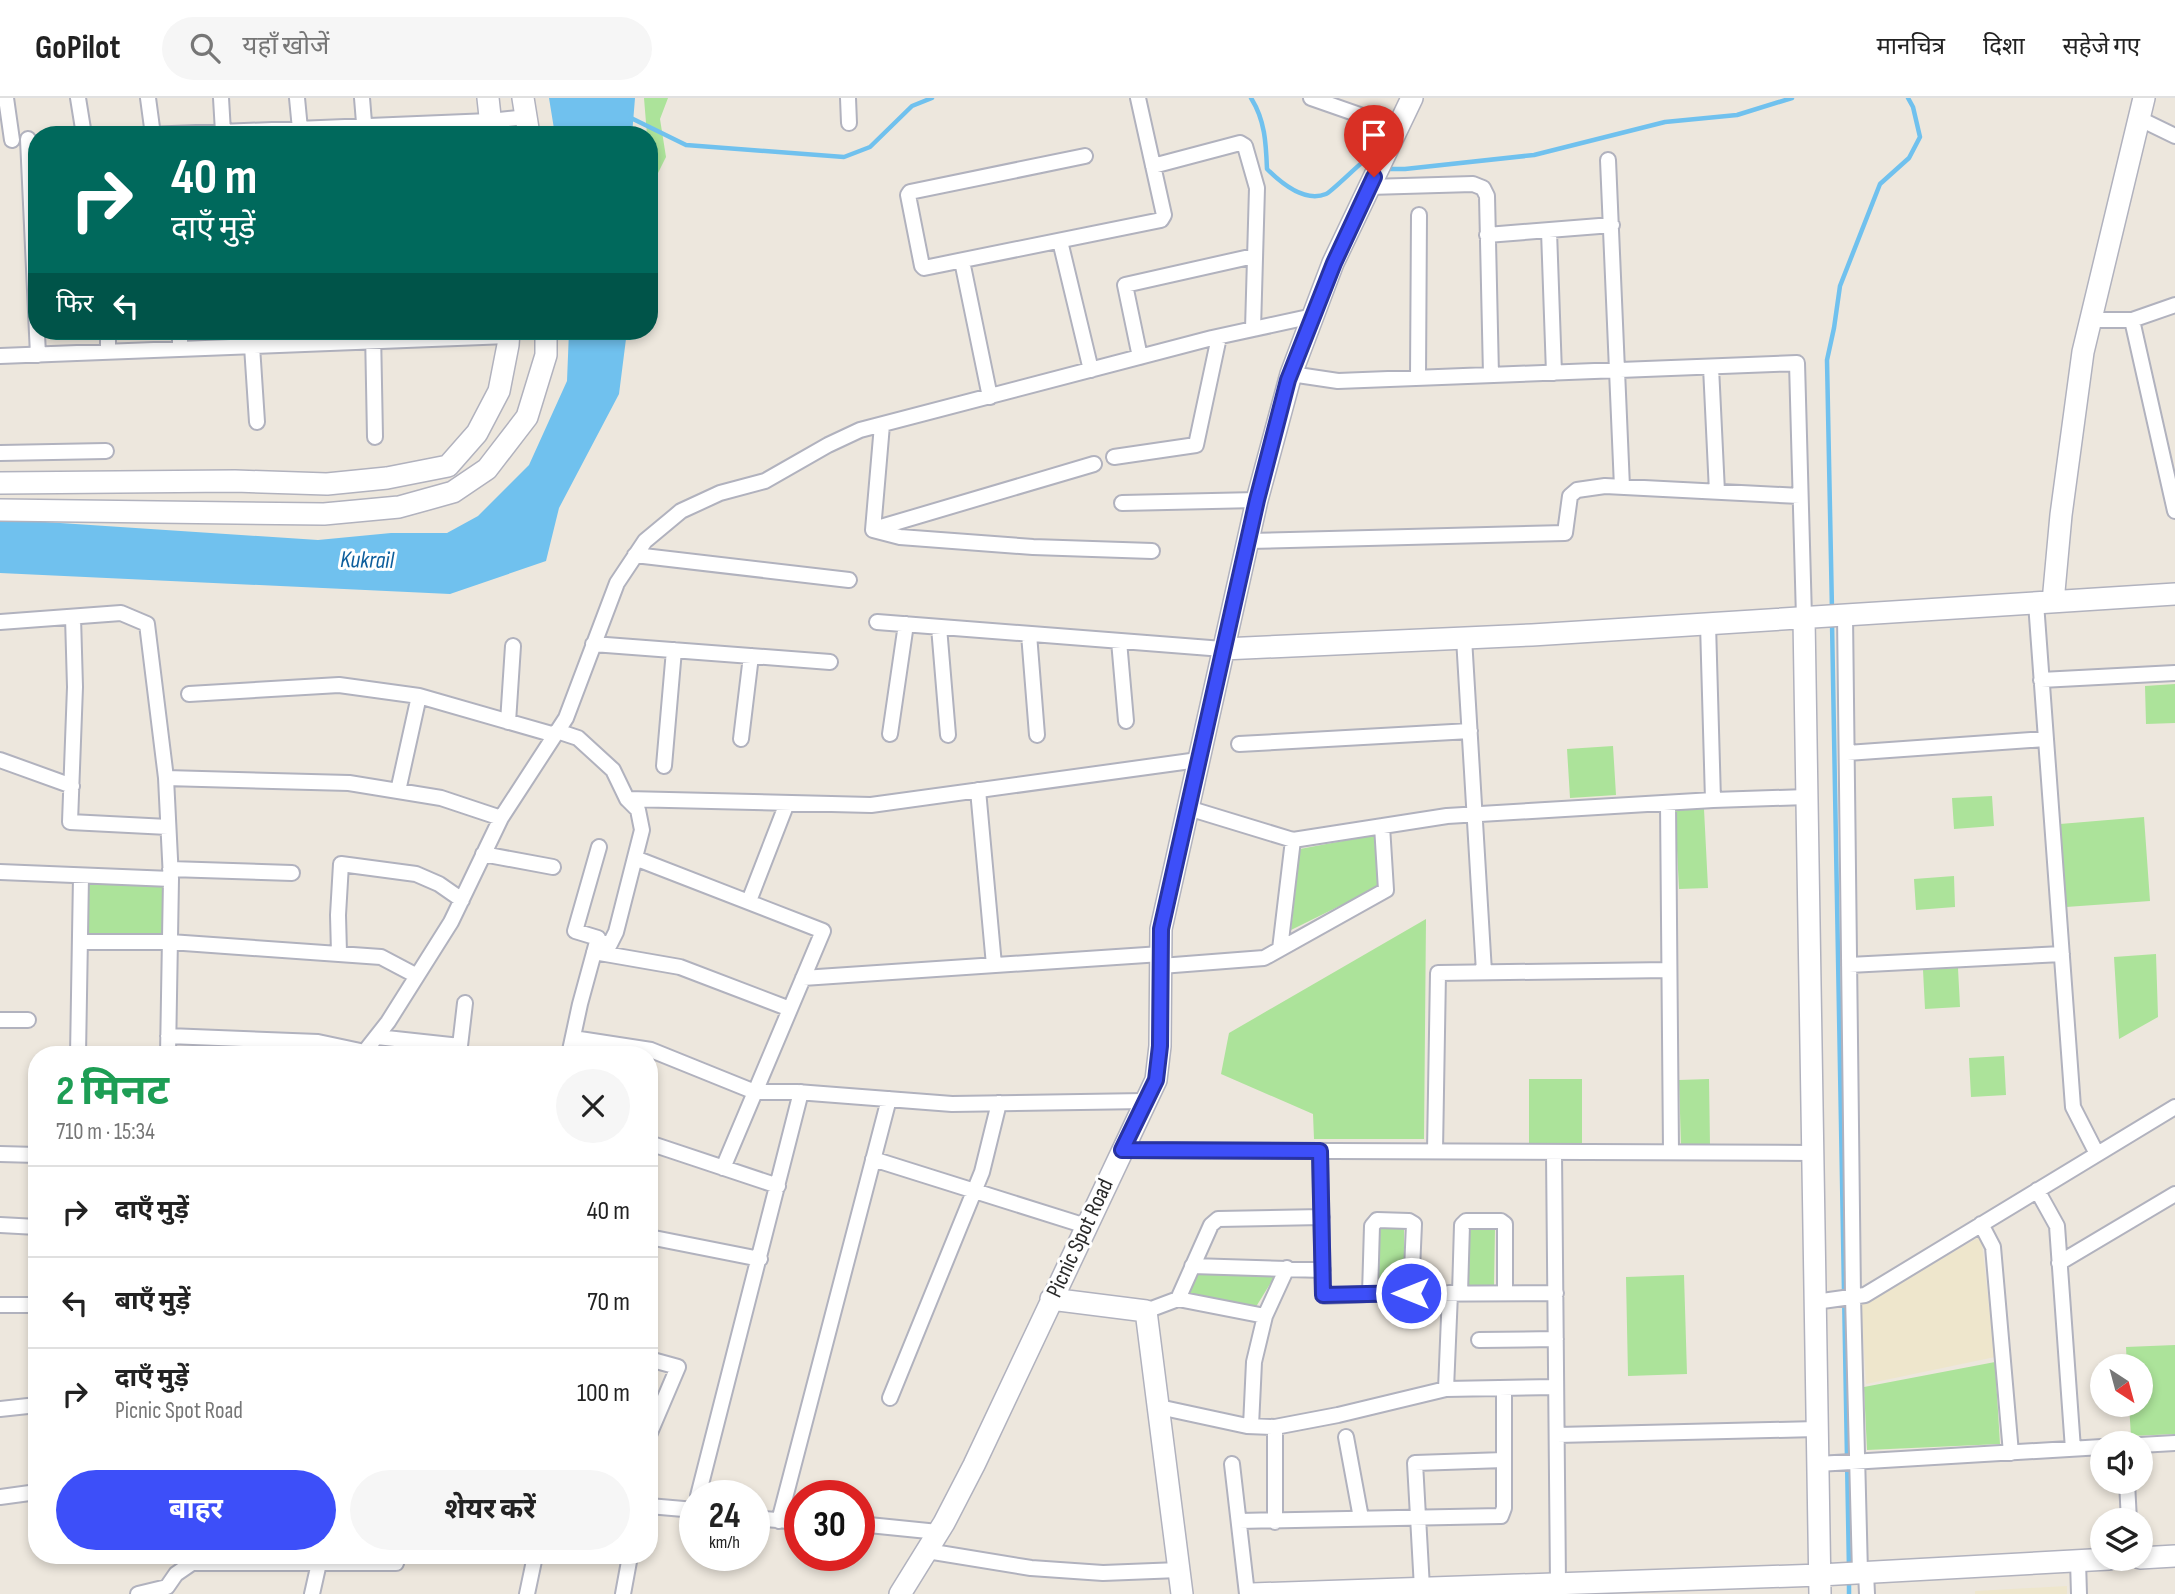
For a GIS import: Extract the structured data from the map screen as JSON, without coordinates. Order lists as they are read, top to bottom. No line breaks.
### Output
{"streets":{"street":["Picnic Spot Road"]},"water":["Kukrail"],"north":"bottom right","page":{"header":"GoPilot","search":"यहाँ खोजें","nav":["मानचित्र","दिशा","सहेजे गए"],"turn":["40 m","दाएँ मुड़ें"],"then":"फिर","heading":["2 मिनट","710 m · 15:34"],"list":[{"name":"दाएँ मुड़ें","value":"40 m"},{"name":"बाएँ मुड़ें","value":"70 m"},{"name":"दाएँ मुड़ें","note":"Picnic Spot Road","value":"100 m"}],"buttons":["बाहर","शेयर करें"],"speed":"24 km/h","limit":"30"}}
